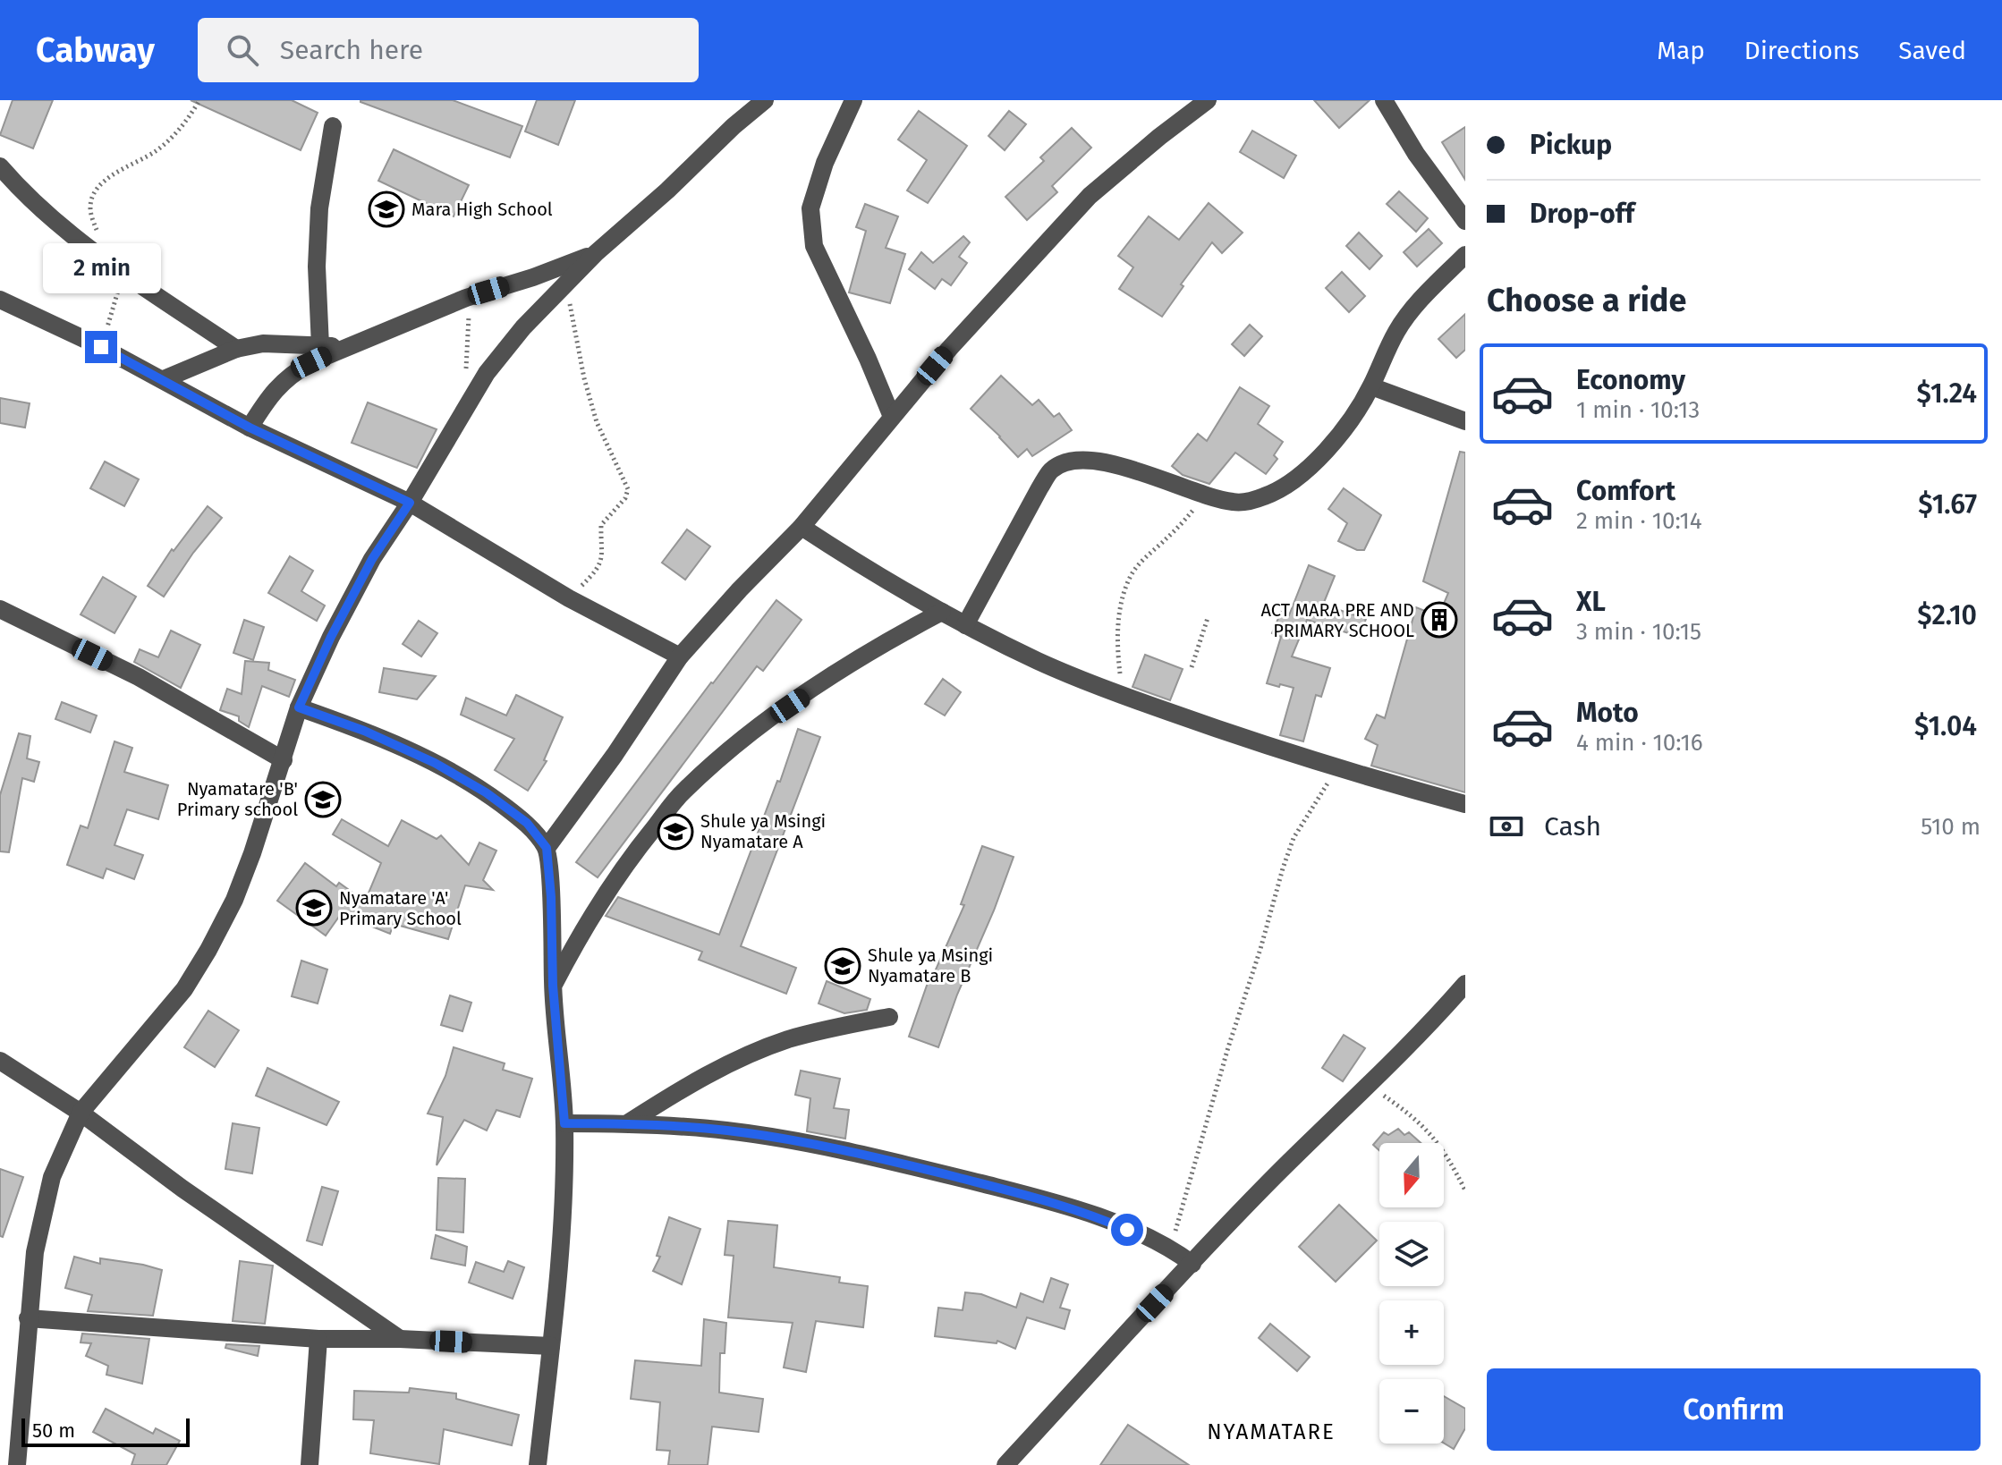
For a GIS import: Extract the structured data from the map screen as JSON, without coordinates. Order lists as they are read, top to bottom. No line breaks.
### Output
{"districts":["NYAMATARE"],"places":{"school or university":["Mara High School","Nyamatare 'B' Primary school","Shule ya Msingi Nyamatare A","Nyamatare 'A' Primary School","Shule ya Msingi Nyamatare B"],"building":["ACT MARA PRE AND PRIMARY SCHOOL"]},"scale_bar":"50 m","north":"bottom","page":{"header":"Cabway","search":"Search here","nav":["Map","Directions","Saved"],"banner":["Pickup","Drop-off"],"bubble":"2 min","heading":"Choose a ride","list":[{"name":"Economy","note":"1 min · 10:13","value":"$1.24"},{"name":"Comfort","note":"2 min · 10:14","value":"$1.67"},{"name":"XL","note":"3 min · 10:15","value":"$2.10"},{"name":"Moto","note":"4 min · 10:16","value":"$1.04"}],"pay":["Cash","510 m"],"map_buttons":["+","−"],"buttons":"Confirm","scale":"50 m"}}
